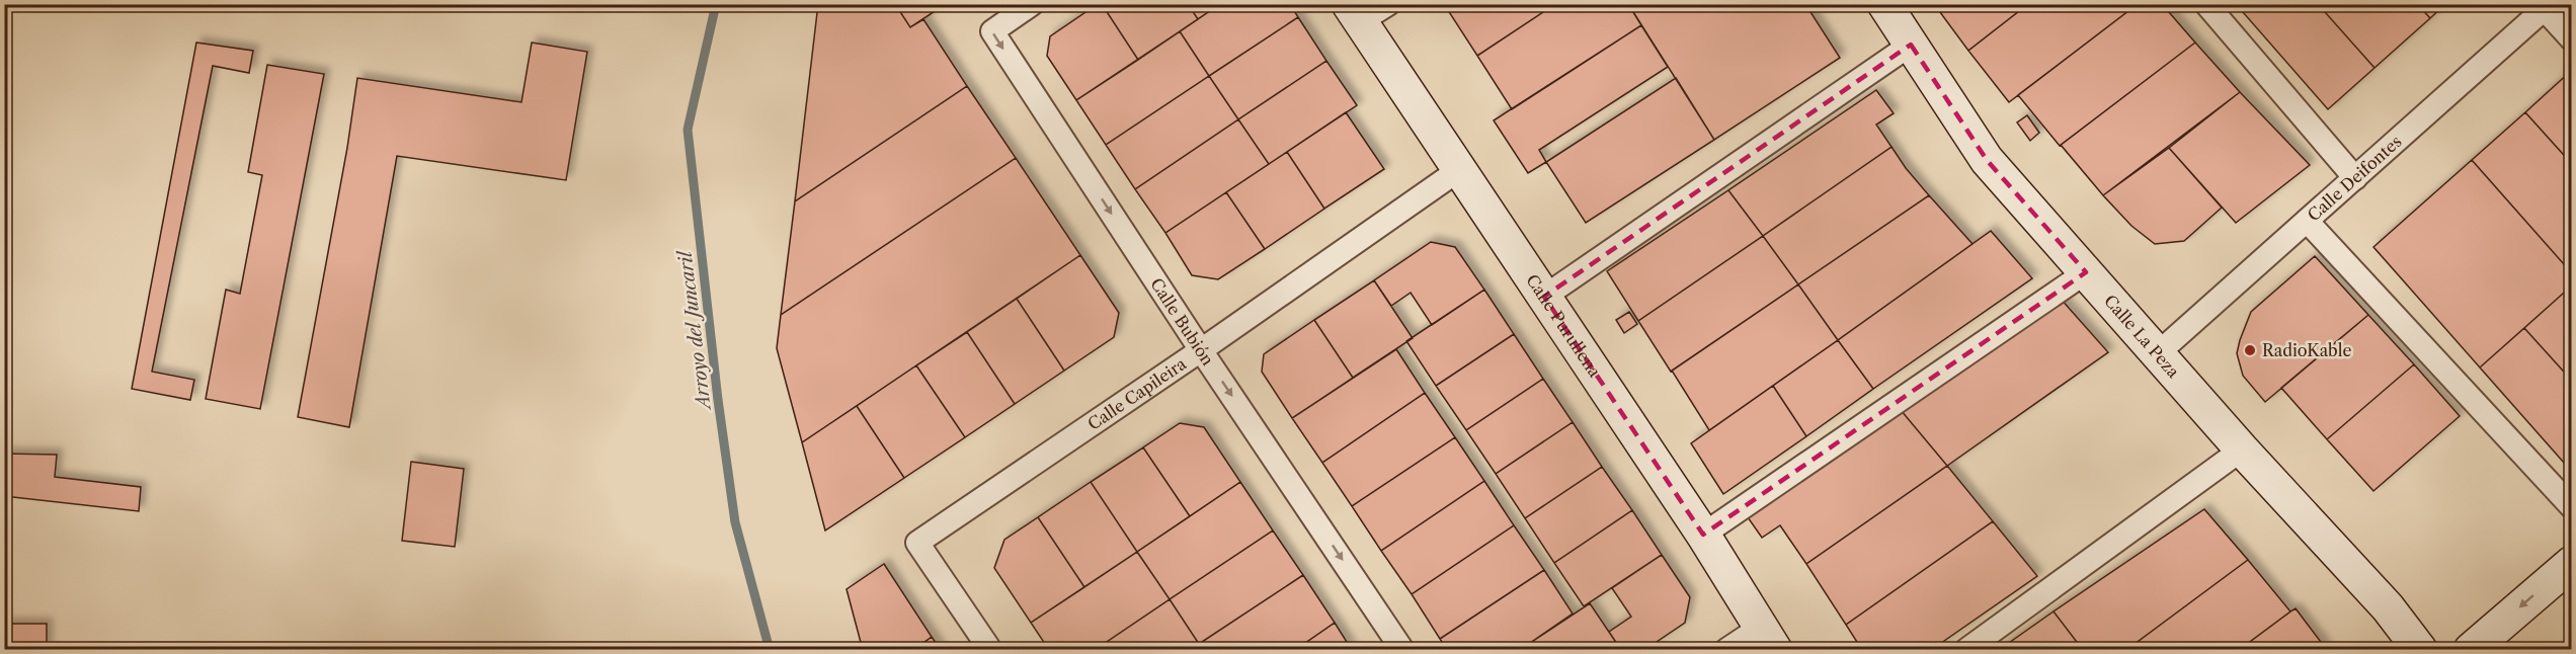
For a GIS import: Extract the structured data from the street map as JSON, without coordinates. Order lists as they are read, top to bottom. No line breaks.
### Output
{"streets":{"street":["Calle Deifontes","Calle Bubión","Calle Purullena","Calle La Peza","Calle Capileira"]},"crossings":[["Calle Deifontes","Calle La Peza"],["Calle Bubión","Calle Capileira"],["Calle Purullena","Calle Capileira"]],"one_way":["Calle Bubión"],"water":["Arroyo del Juncaril"],"places":["RadioKable"]}
